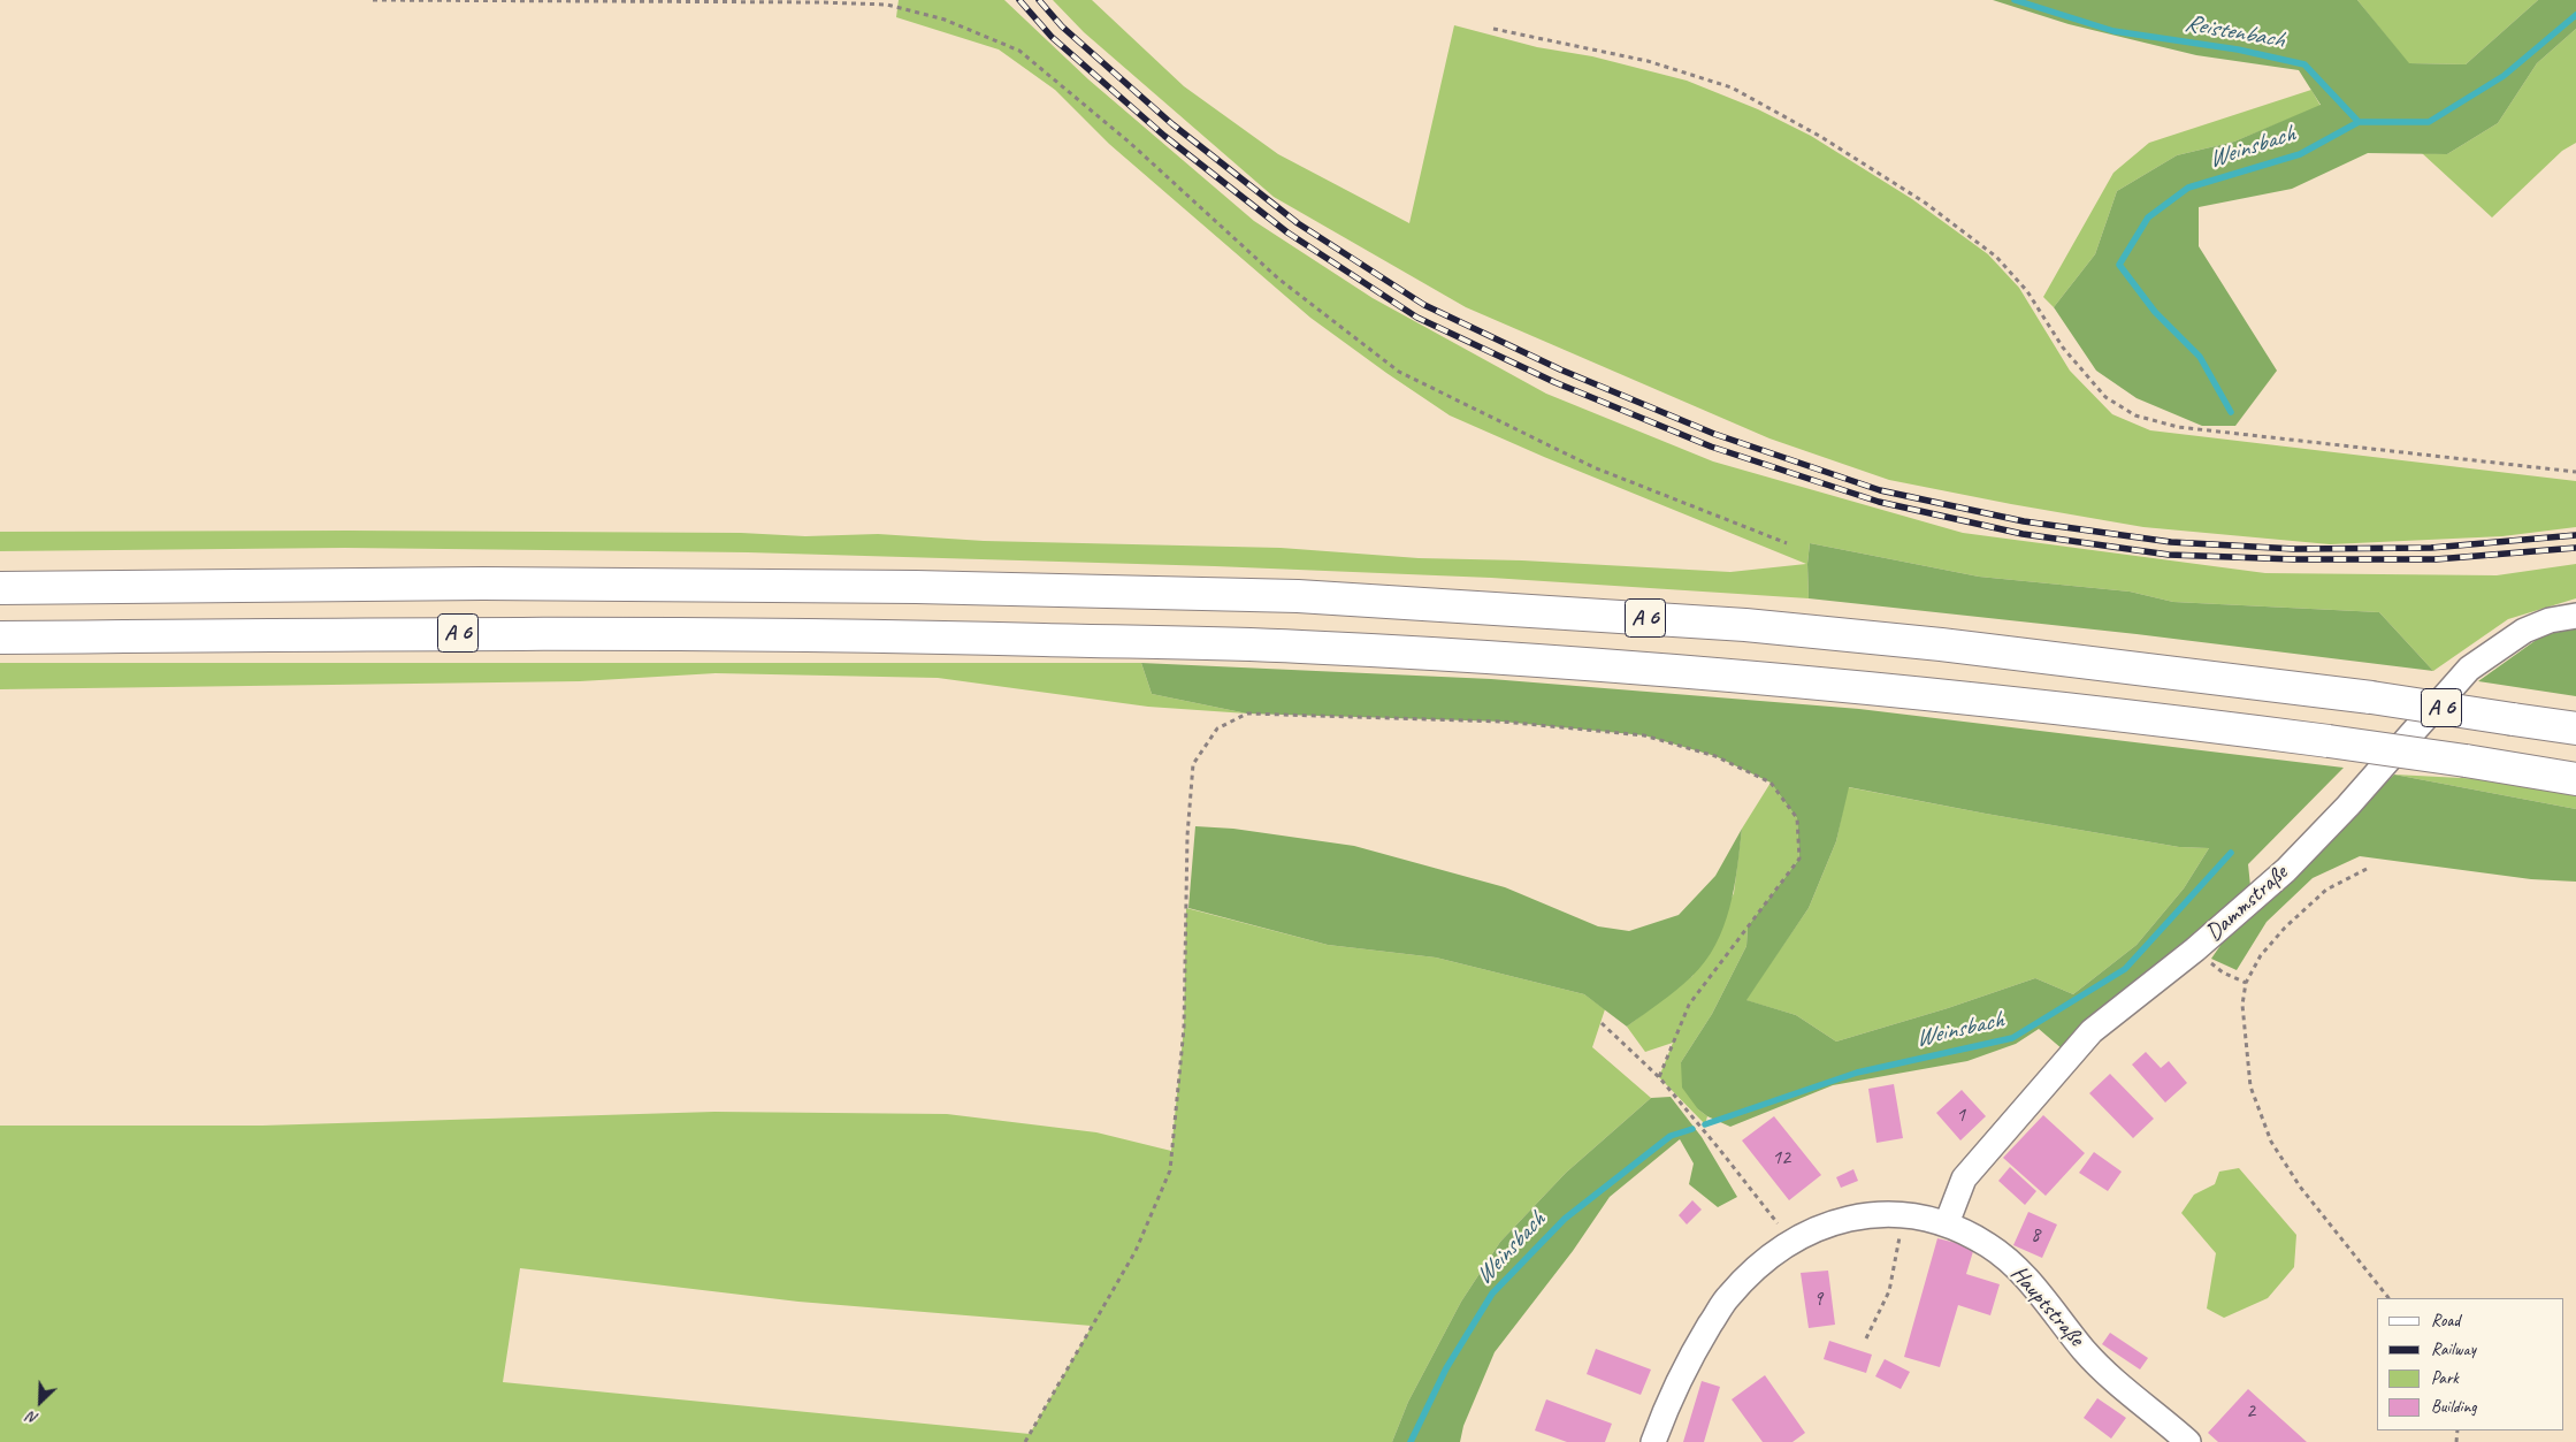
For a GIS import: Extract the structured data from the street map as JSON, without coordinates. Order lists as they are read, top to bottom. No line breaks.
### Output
{"streets":{"highway":["A 6"],"street":["Dammstraße","Hauptstraße"]},"crossings":[["Dammstraße","Hauptstraße"]],"water":["Reistenbach","Weinsbach"],"house_numbers":["1","12","8","9","2"],"legend":["Road","Railway","Park","Building"],"north":"bottom left"}
